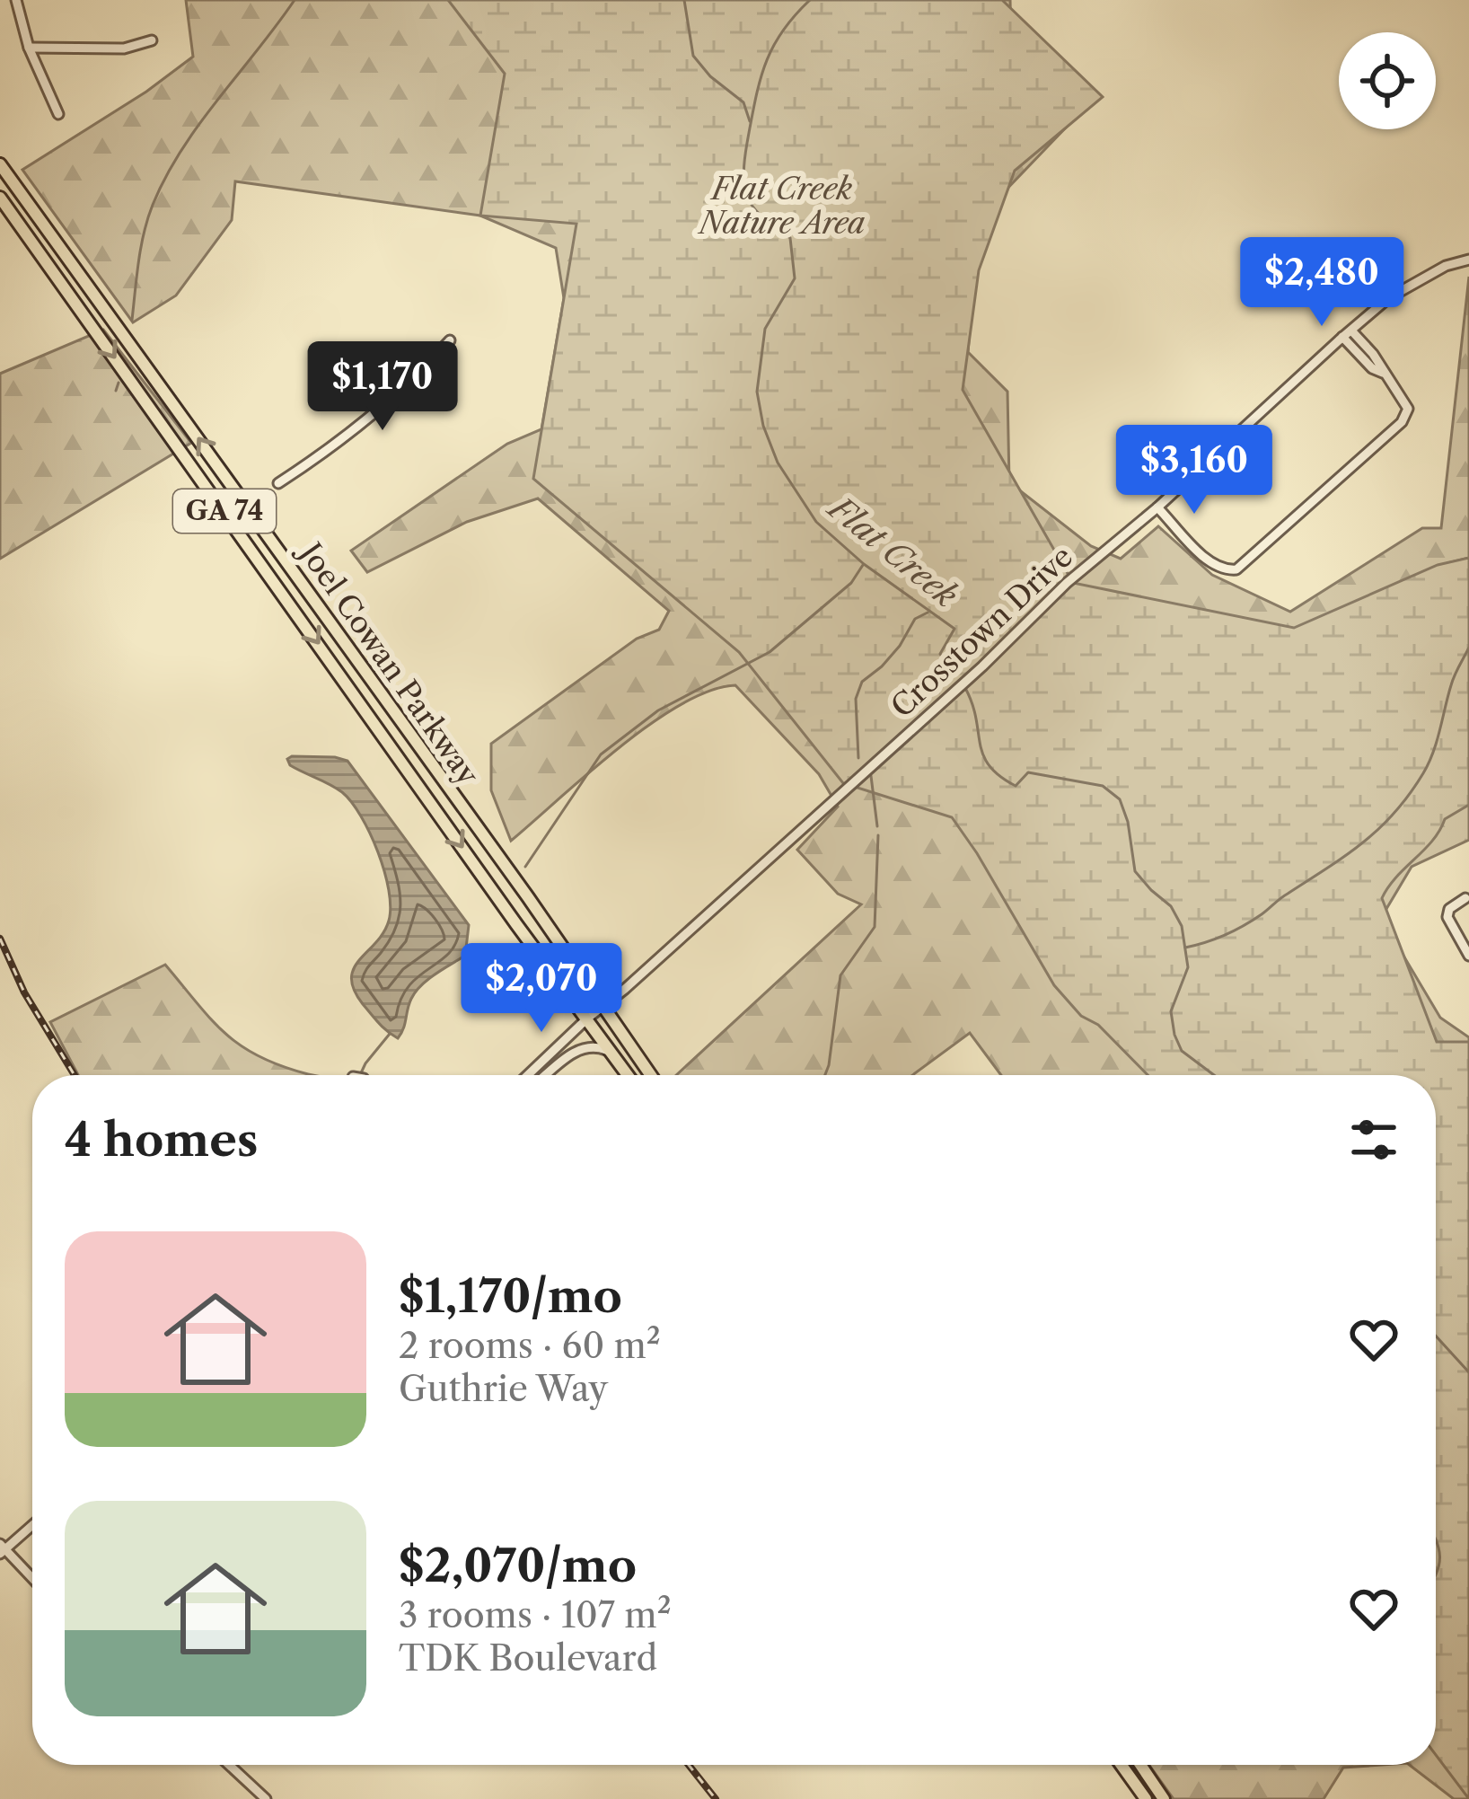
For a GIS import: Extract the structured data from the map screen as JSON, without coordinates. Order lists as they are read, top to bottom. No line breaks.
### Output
{"streets":{"main road":["GA 74","Joel Cowan Parkway"],"street":["Crosstown Drive"]},"crossings":[["Crosstown Drive","Joel Cowan Parkway"]],"water":["Flat Creek"],"parks":["Flat Creek Nature Area"],"page":{"price":["$2,480","$1,170","$3,160","$2,070"],"heading":"4 homes","list":[{"name":"$1,170/mo","note":"2 rooms · 60 m² · Guthrie Way"},{"name":"$2,070/mo","note":"3 rooms · 107 m² · TDK Boulevard"}]}}
